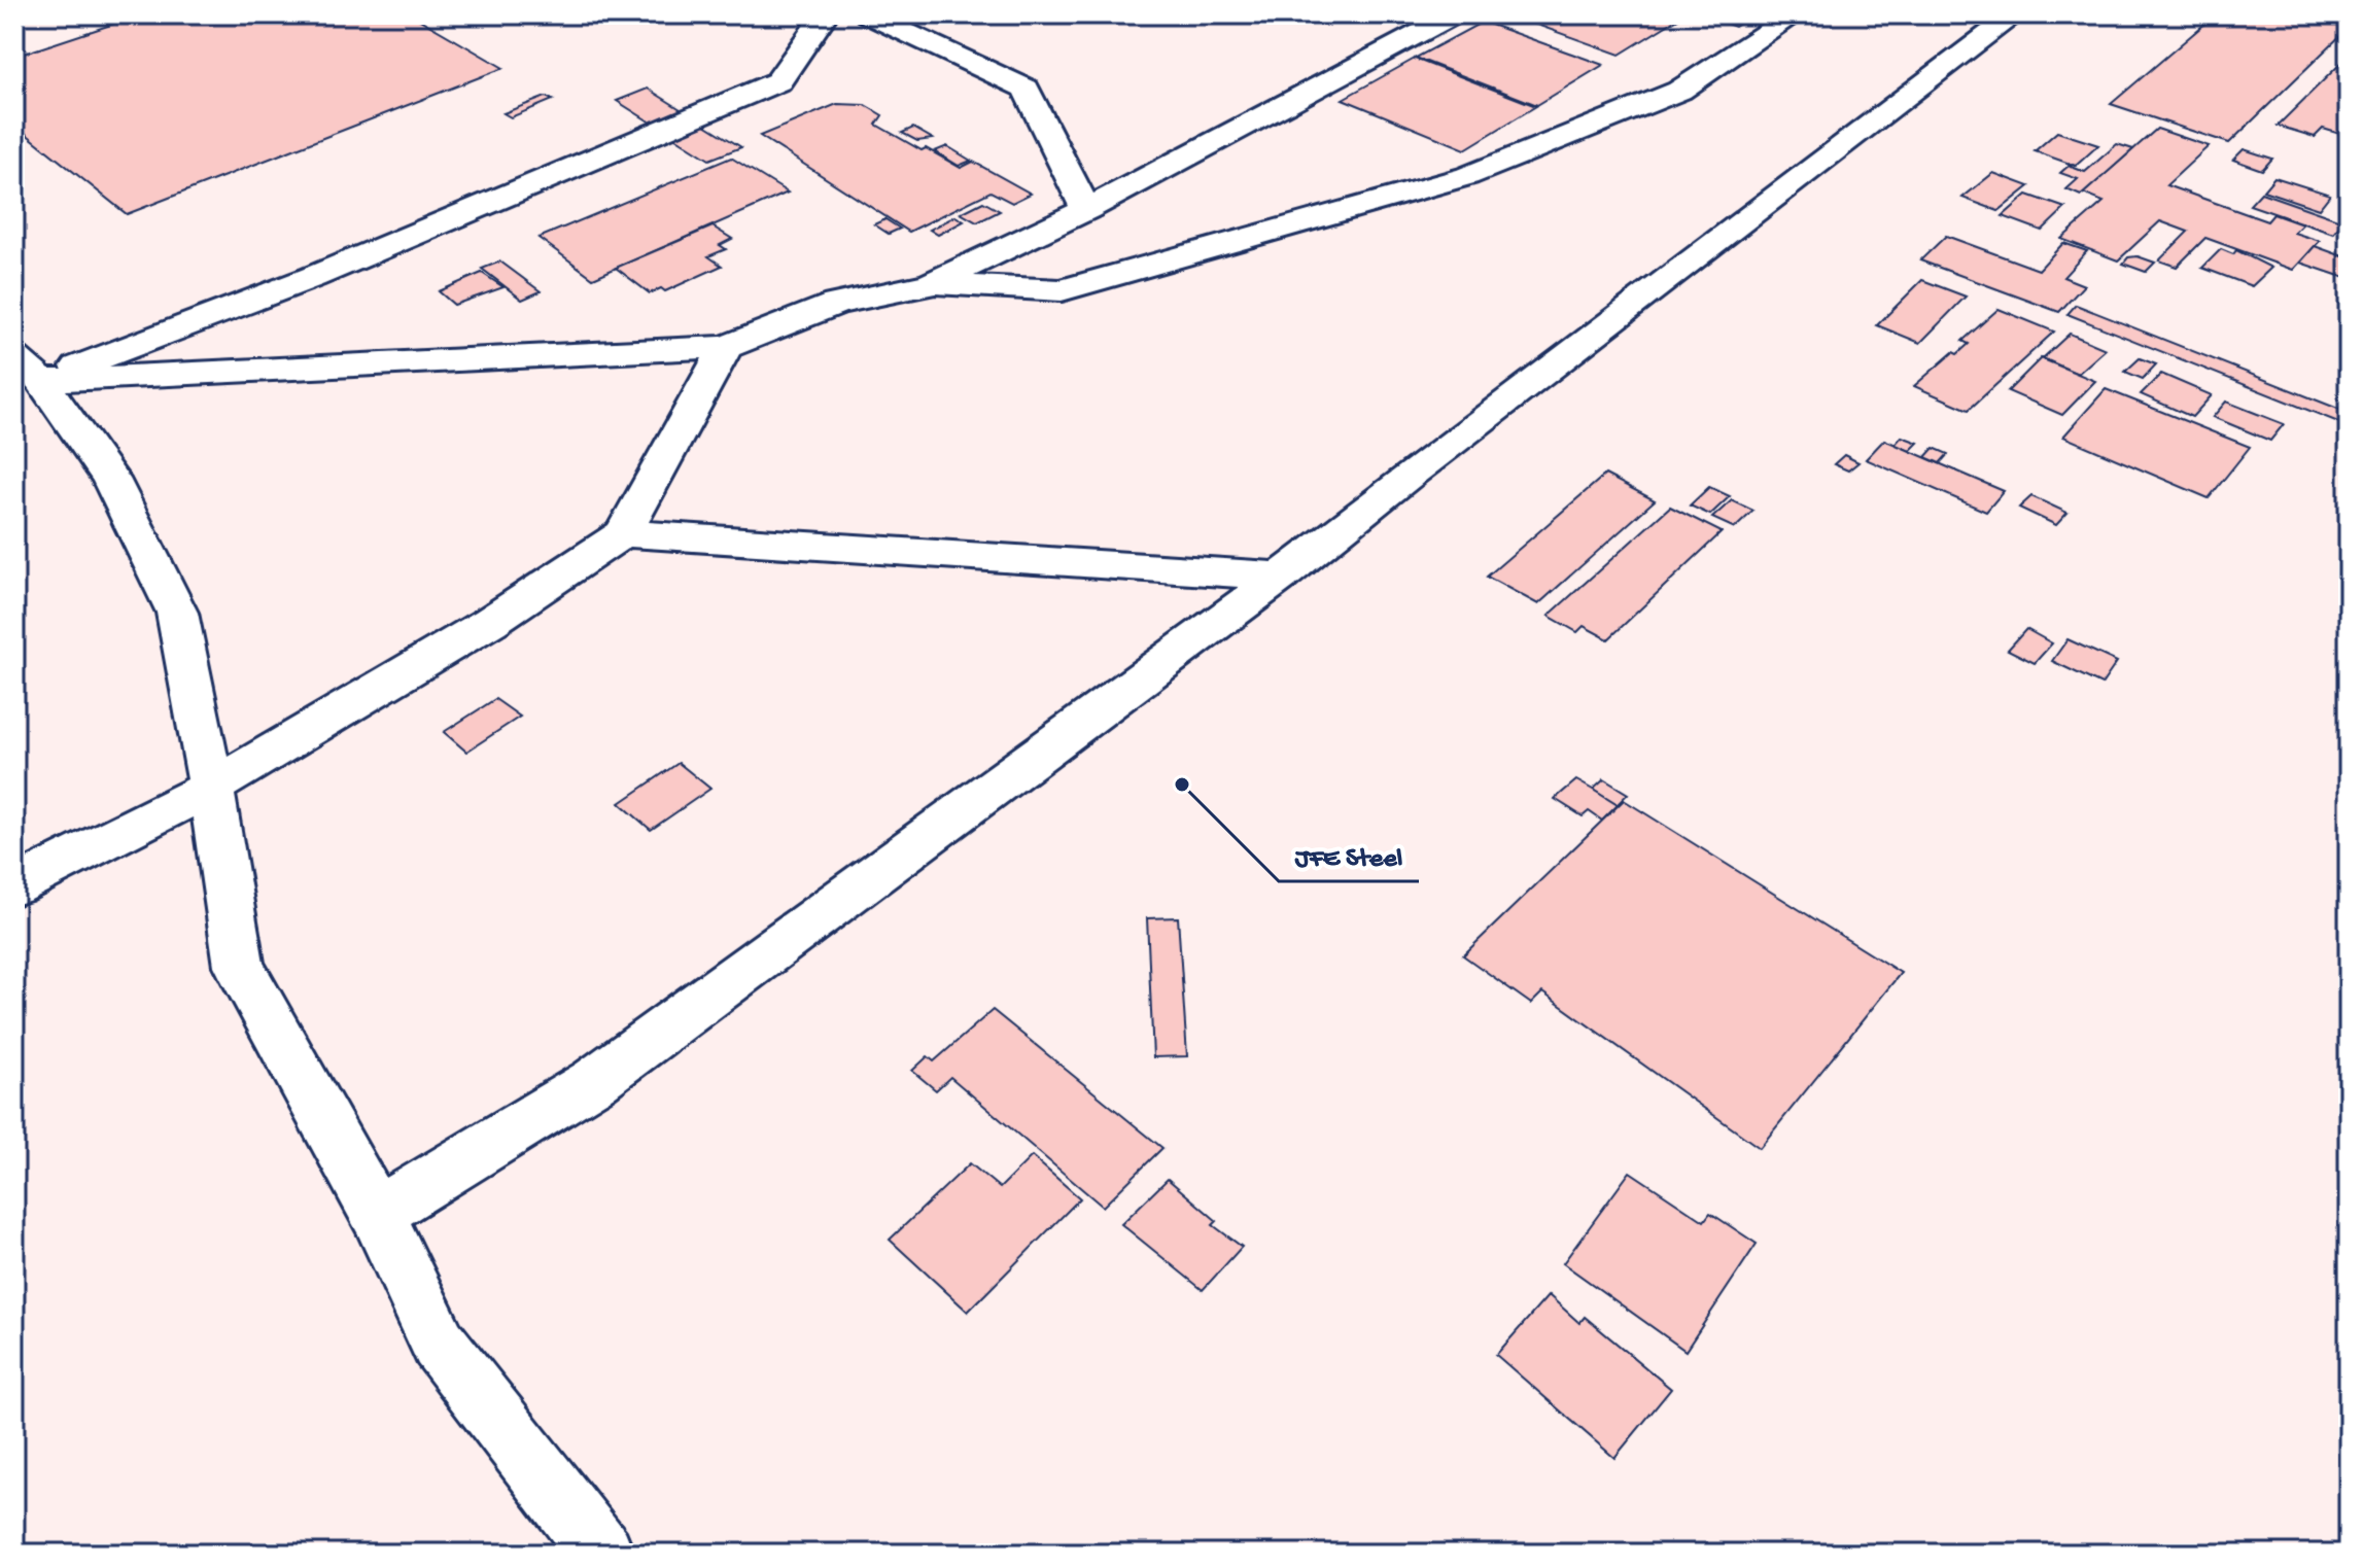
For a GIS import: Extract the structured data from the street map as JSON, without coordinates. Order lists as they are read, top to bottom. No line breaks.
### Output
{"places":["JFE Steel"]}
